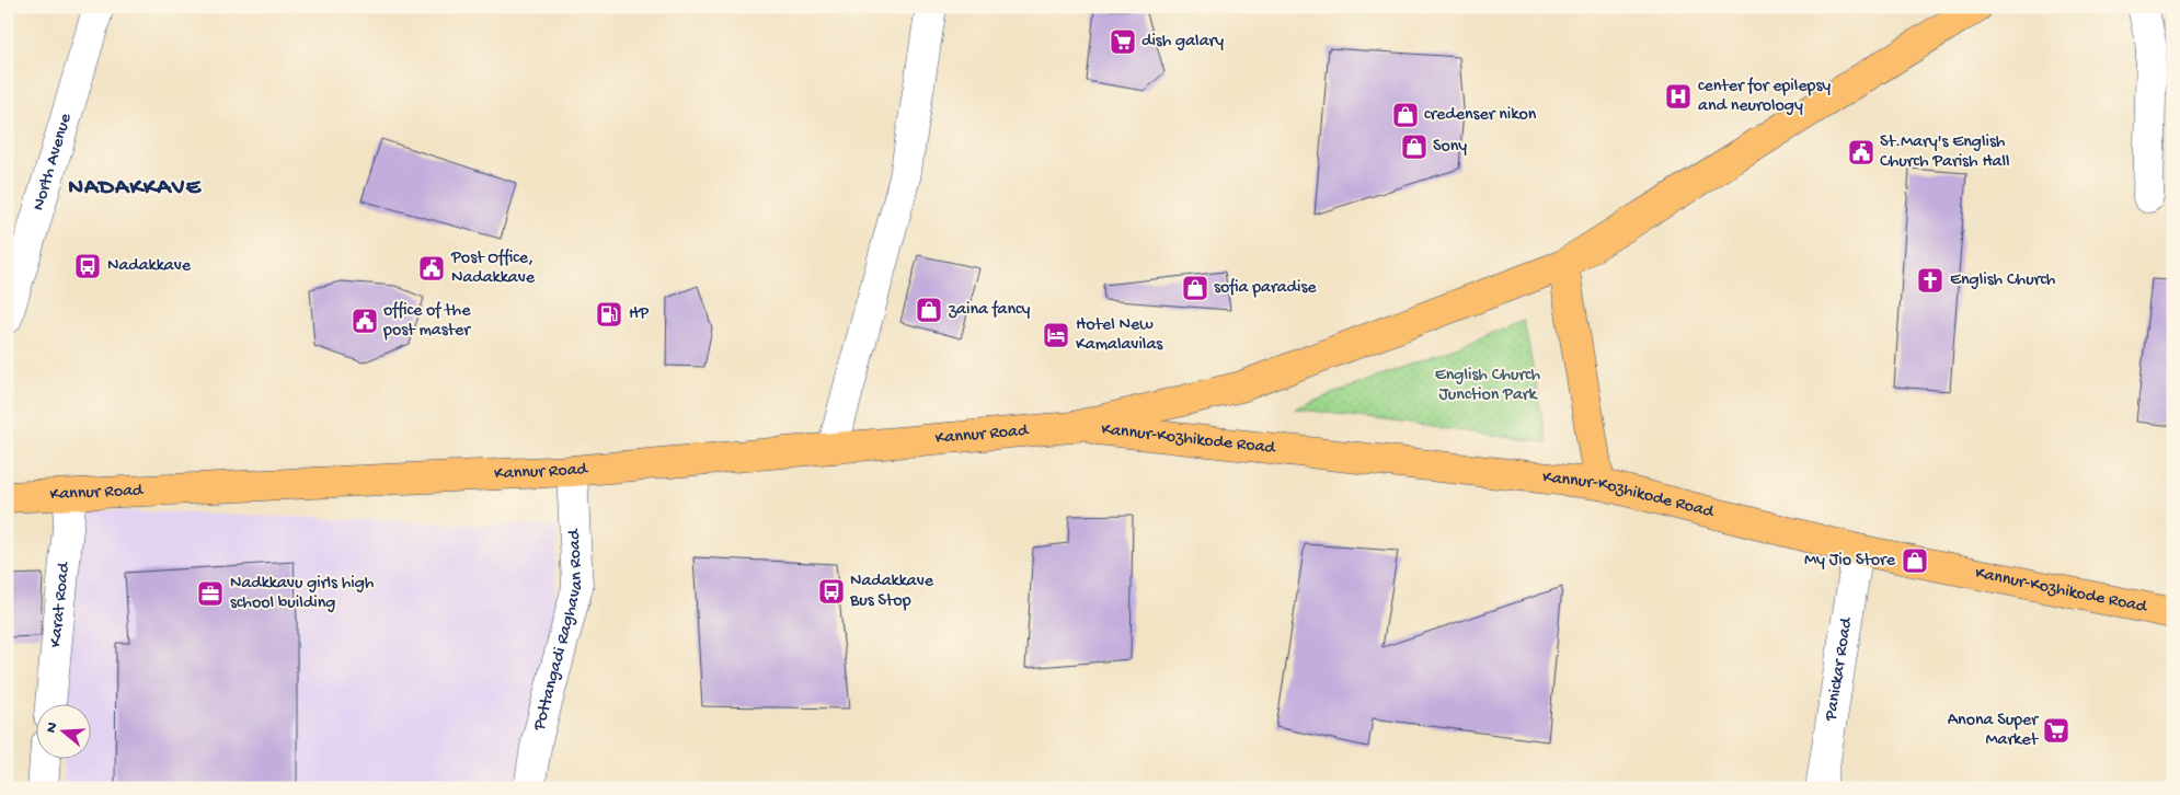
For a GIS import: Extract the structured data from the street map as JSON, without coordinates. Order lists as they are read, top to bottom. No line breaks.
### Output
{"streets":{"main road":["Kannur Road","Kannur-Kozhikode Road"],"street":["North Avenue","Karat Road","Pottangadi Raghavan Road","Panickar Road"]},"crossings":[["Kannur Road","Kannur-Kozhikode Road"],["Kannur Road","Karat Road"],["Kannur Road","Pottangadi Raghavan Road"],["Kannur-Kozhikode Road","Panickar Road"]],"districts":["NADAKKAVE"],"parks":["English Church Junction Park"],"places":{"supermarket":["dish galary","Anona Super Market"],"hospital":["center for epilepsy and neurology"],"shop":["credenser nikon","Sony","sofia paradise","zaina fancy","My Jio Store"],"public building":["St.Mary's English Church Parish Hall","Post Office, Nadakkave","office of the post master"],"bus stop":["Nadakkave","Nadakkave Bus Stop"],"church":["English Church"],"fuel station":["HP"],"hotel":["Hotel New Kamalavilas"],"office":["Nadkkavu girls high school building"]},"north":"left"}
